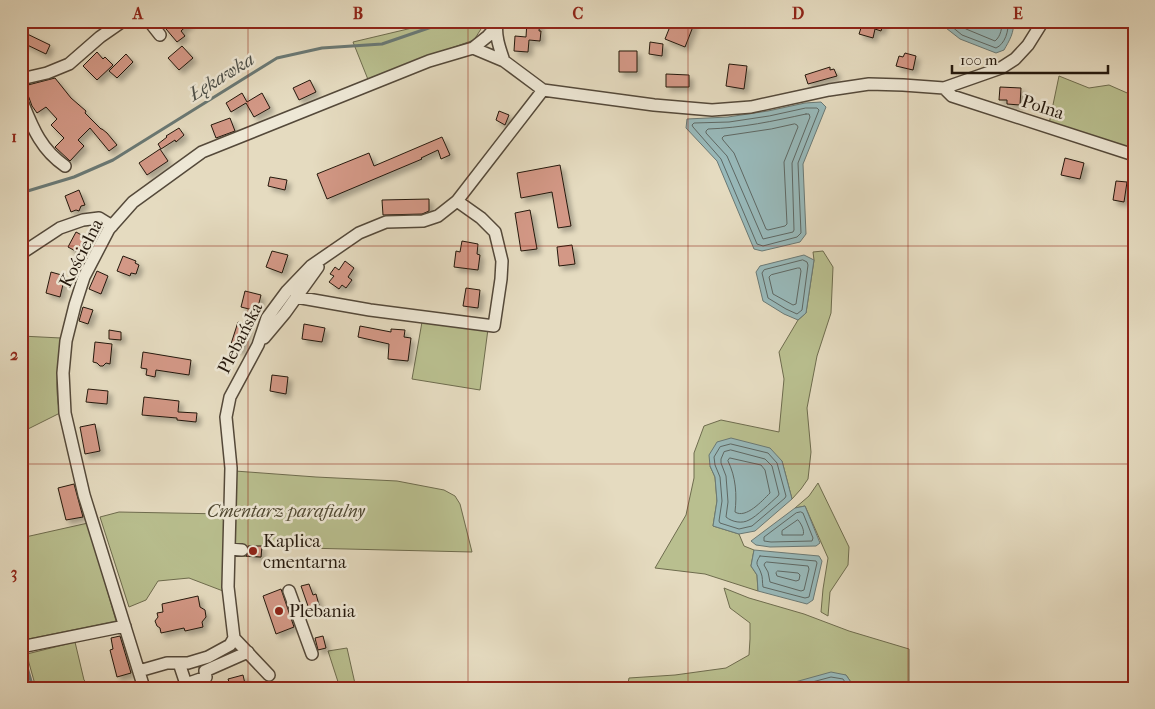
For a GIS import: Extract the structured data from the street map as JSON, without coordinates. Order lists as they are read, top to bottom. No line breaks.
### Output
{"streets":{"street":["Polna","Kościelna","Plebańska"]},"water":["Łękawka"],"parks":["Cmentarz parafialny"],"places":["Kaplica cmentarna","Plebania"],"scale_bar":"100 m","grid":{"columns":["A","B","C","D","E"],"rows":["1","2","3"]}}
